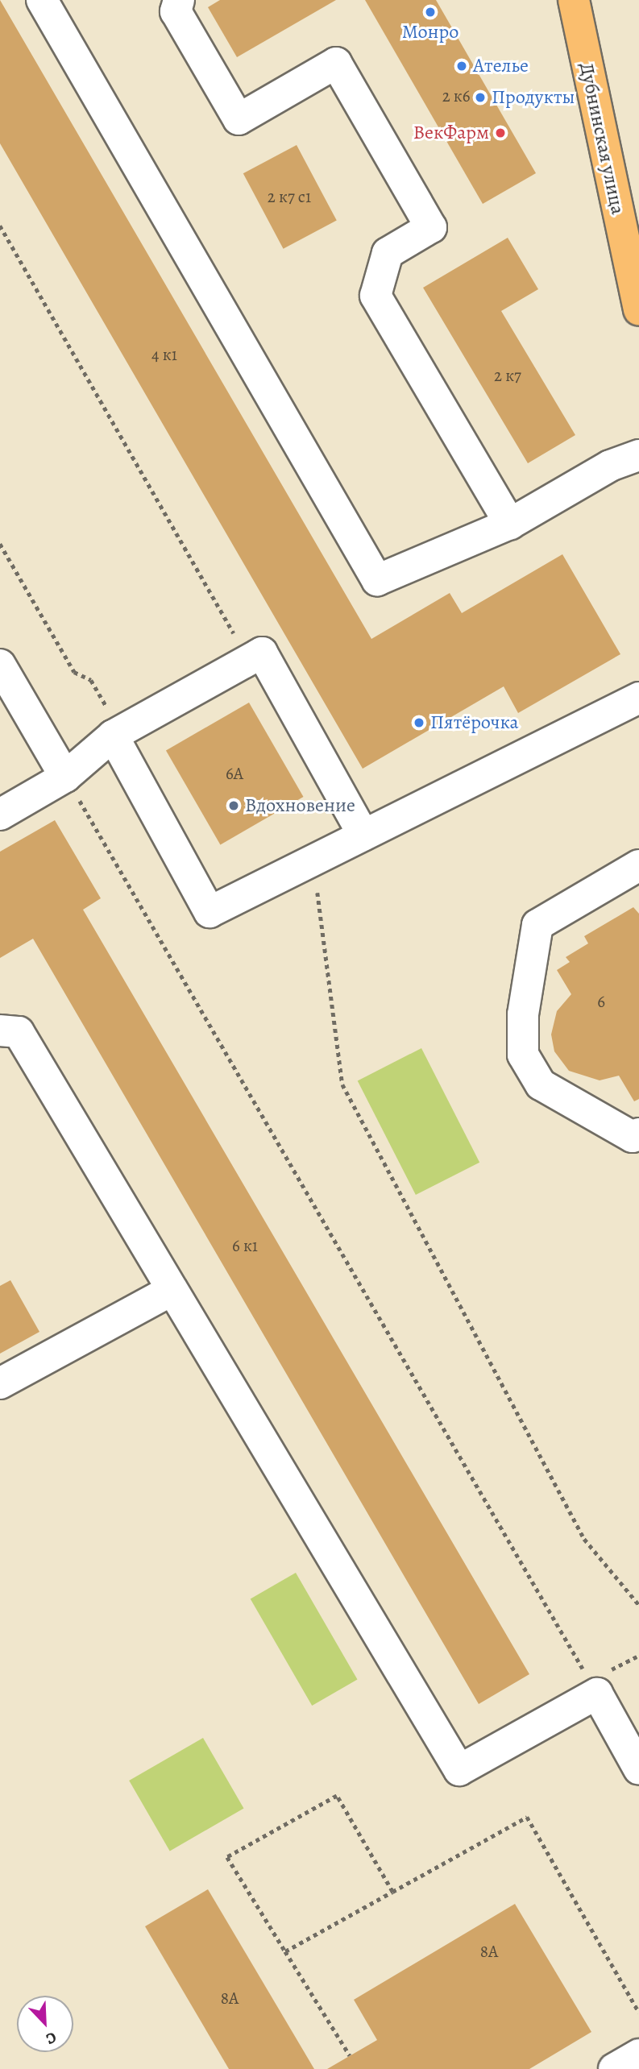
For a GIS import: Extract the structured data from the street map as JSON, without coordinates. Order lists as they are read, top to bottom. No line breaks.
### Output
{"streets":{"main road":["Дубнинская улица"]},"places":["Монро","Ателье","Продукты","ВекФарм","Пятёрочка","Вдохновение"],"house_numbers":["2 к6","2 к7 с1","4 к1","2 к7","6А","6","6 к1","8А","8А"],"north":"bottom right"}
